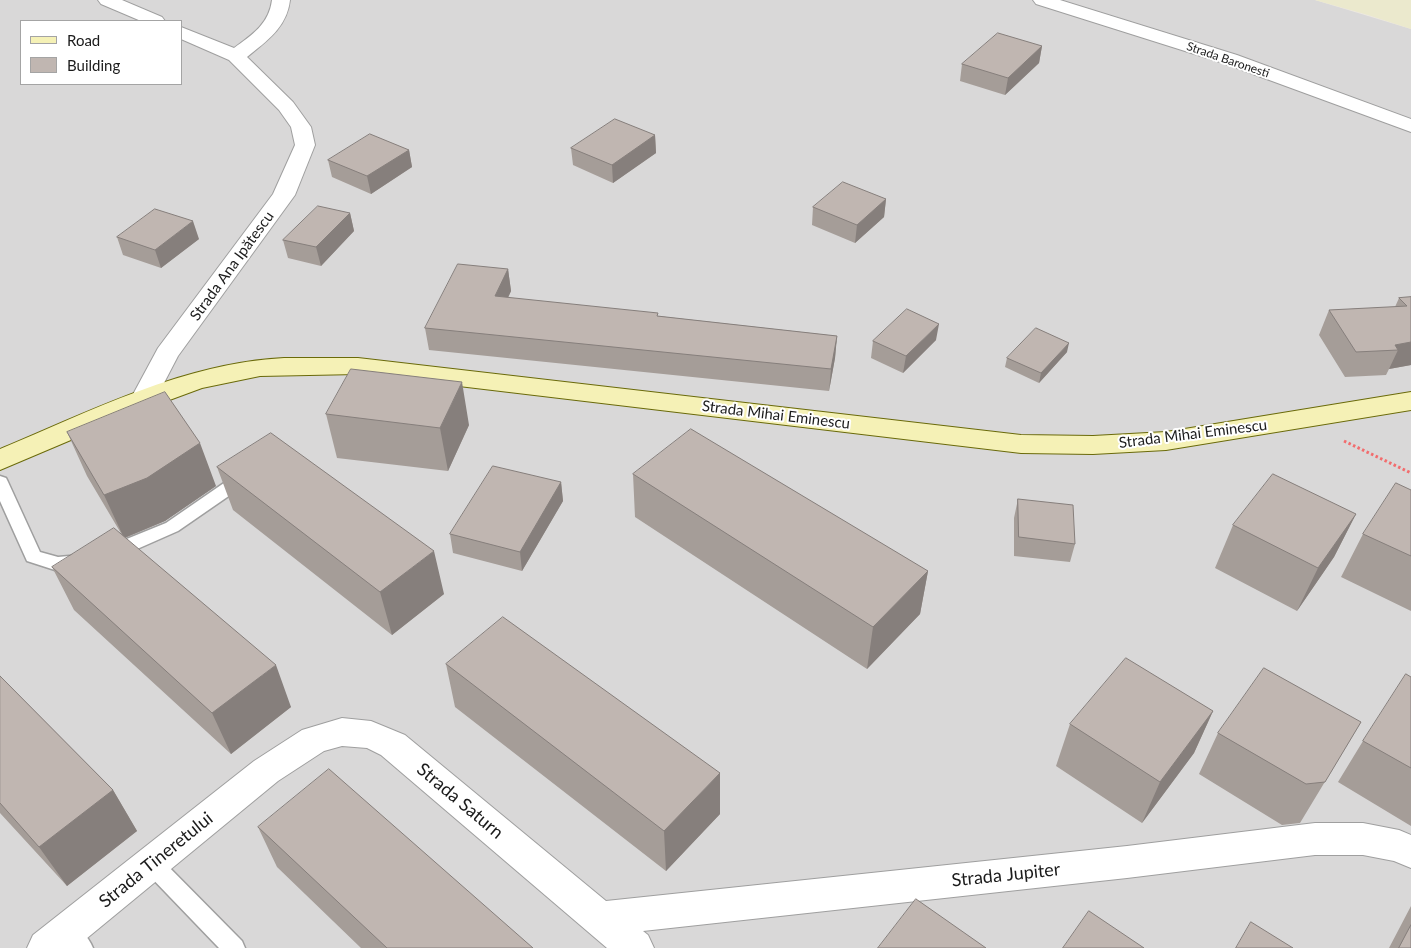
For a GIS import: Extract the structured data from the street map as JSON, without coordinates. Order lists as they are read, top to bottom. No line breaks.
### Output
{"streets":{"main road":["Strada Mihai Eminescu"],"street":["Strada Baronesti","Strada Ana Ipătescu","Strada Saturn","Strada Tineretului","Strada Jupiter"]},"crossings":[["Strada Ana Ipătescu","Strada Mihai Eminescu"],["Strada Saturn","Strada Tineretului"],["Strada Saturn","Strada Jupiter"]],"legend":["Road","Building"]}
